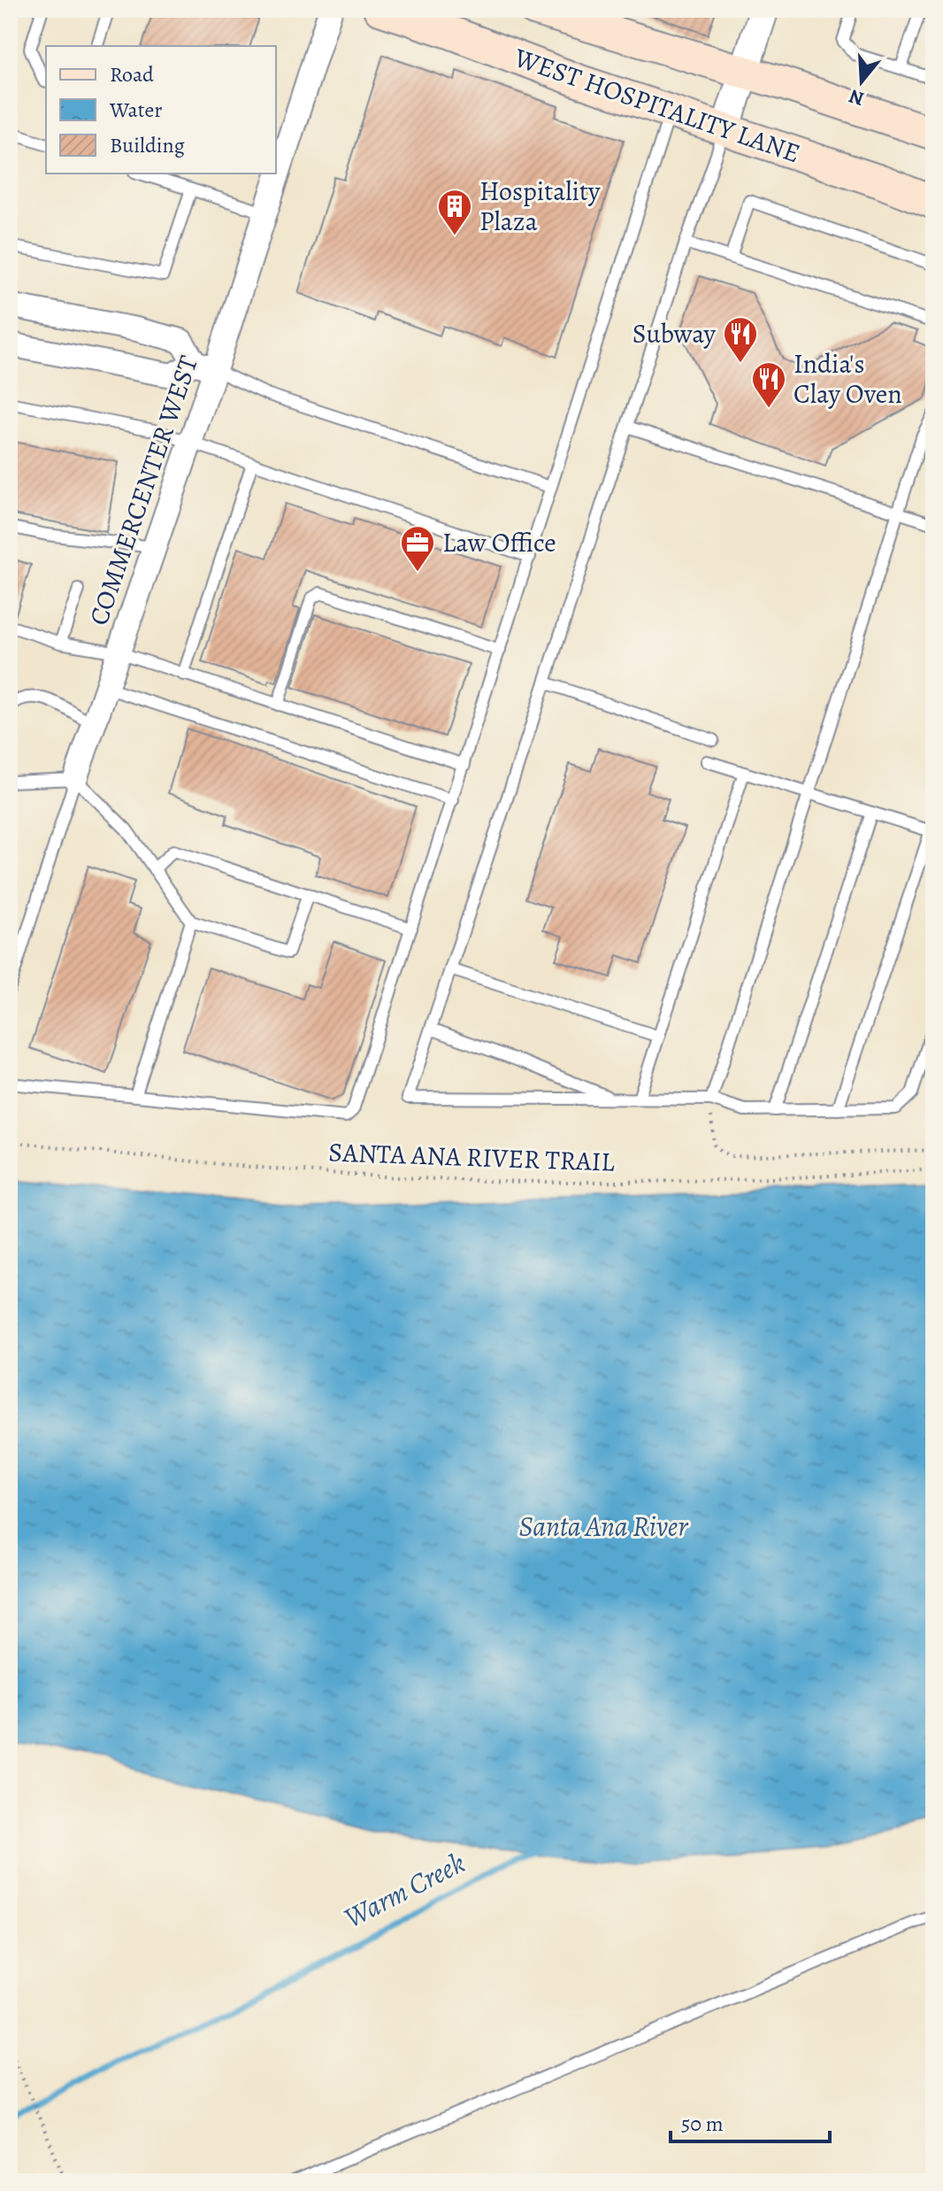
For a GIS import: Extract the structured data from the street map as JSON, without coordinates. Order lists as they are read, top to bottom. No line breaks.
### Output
{"streets":{"main road":["WEST HOSPITALITY LANE"],"street":["COMMERCENTER WEST"],"path":["SANTA ANA RIVER TRAIL"]},"water":["Santa Ana River","Warm Creek"],"places":{"building":["Hospitality Plaza"],"restaurant":["Subway","India's Clay Oven"],"office":["Law Office"]},"legend":["Road","Water","Building"],"scale_bar":"50 m","north":"bottom"}
